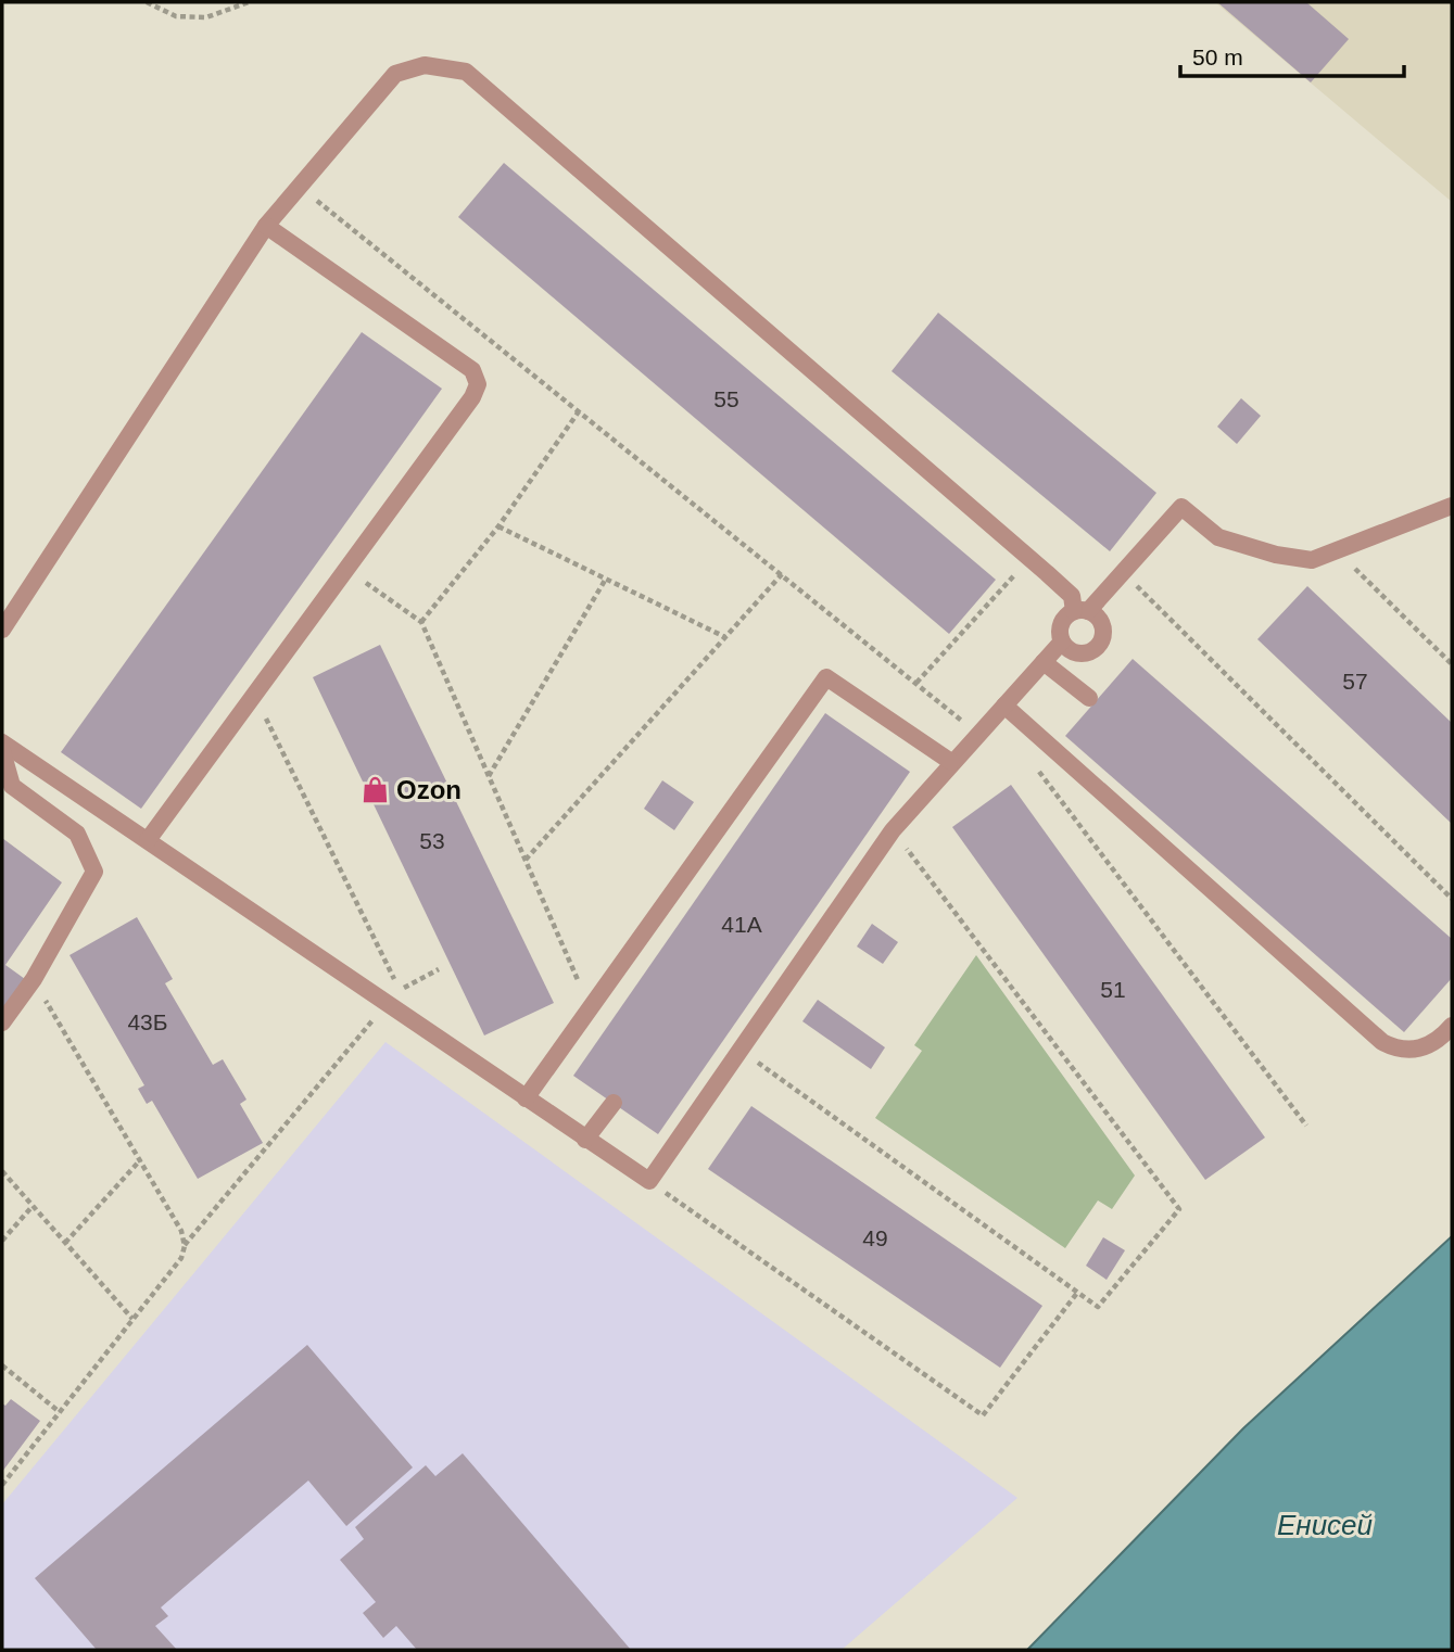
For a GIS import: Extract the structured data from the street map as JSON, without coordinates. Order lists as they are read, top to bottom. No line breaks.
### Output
{"water":["Енисей"],"places":{"shop":["Ozon"]},"house_numbers":["55","57","53","41А","51","43Б","49"],"scale_bar":"50 m"}
